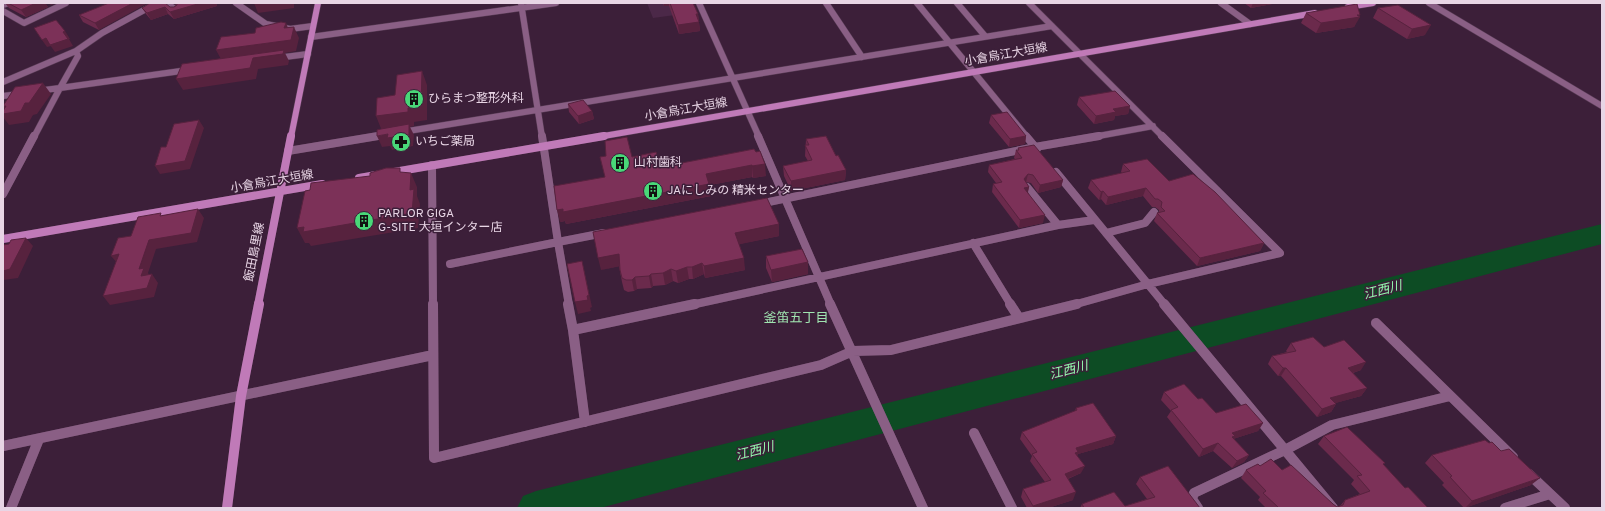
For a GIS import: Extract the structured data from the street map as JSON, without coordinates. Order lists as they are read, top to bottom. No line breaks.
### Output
{"streets":{"main road":["小倉烏江大垣線","飯田島里線"]},"crossings":[["小倉烏江大垣線","飯田島里線"]],"districts":["釜笛五丁目"],"water":["江西川"],"places":{"building":["ひらまつ整形外科","山村歯科","JAにしみの 精米センター","PARLOR GIGA G-SITE 大垣インター店"],"pharmacy":["いちご薬局"]}}
